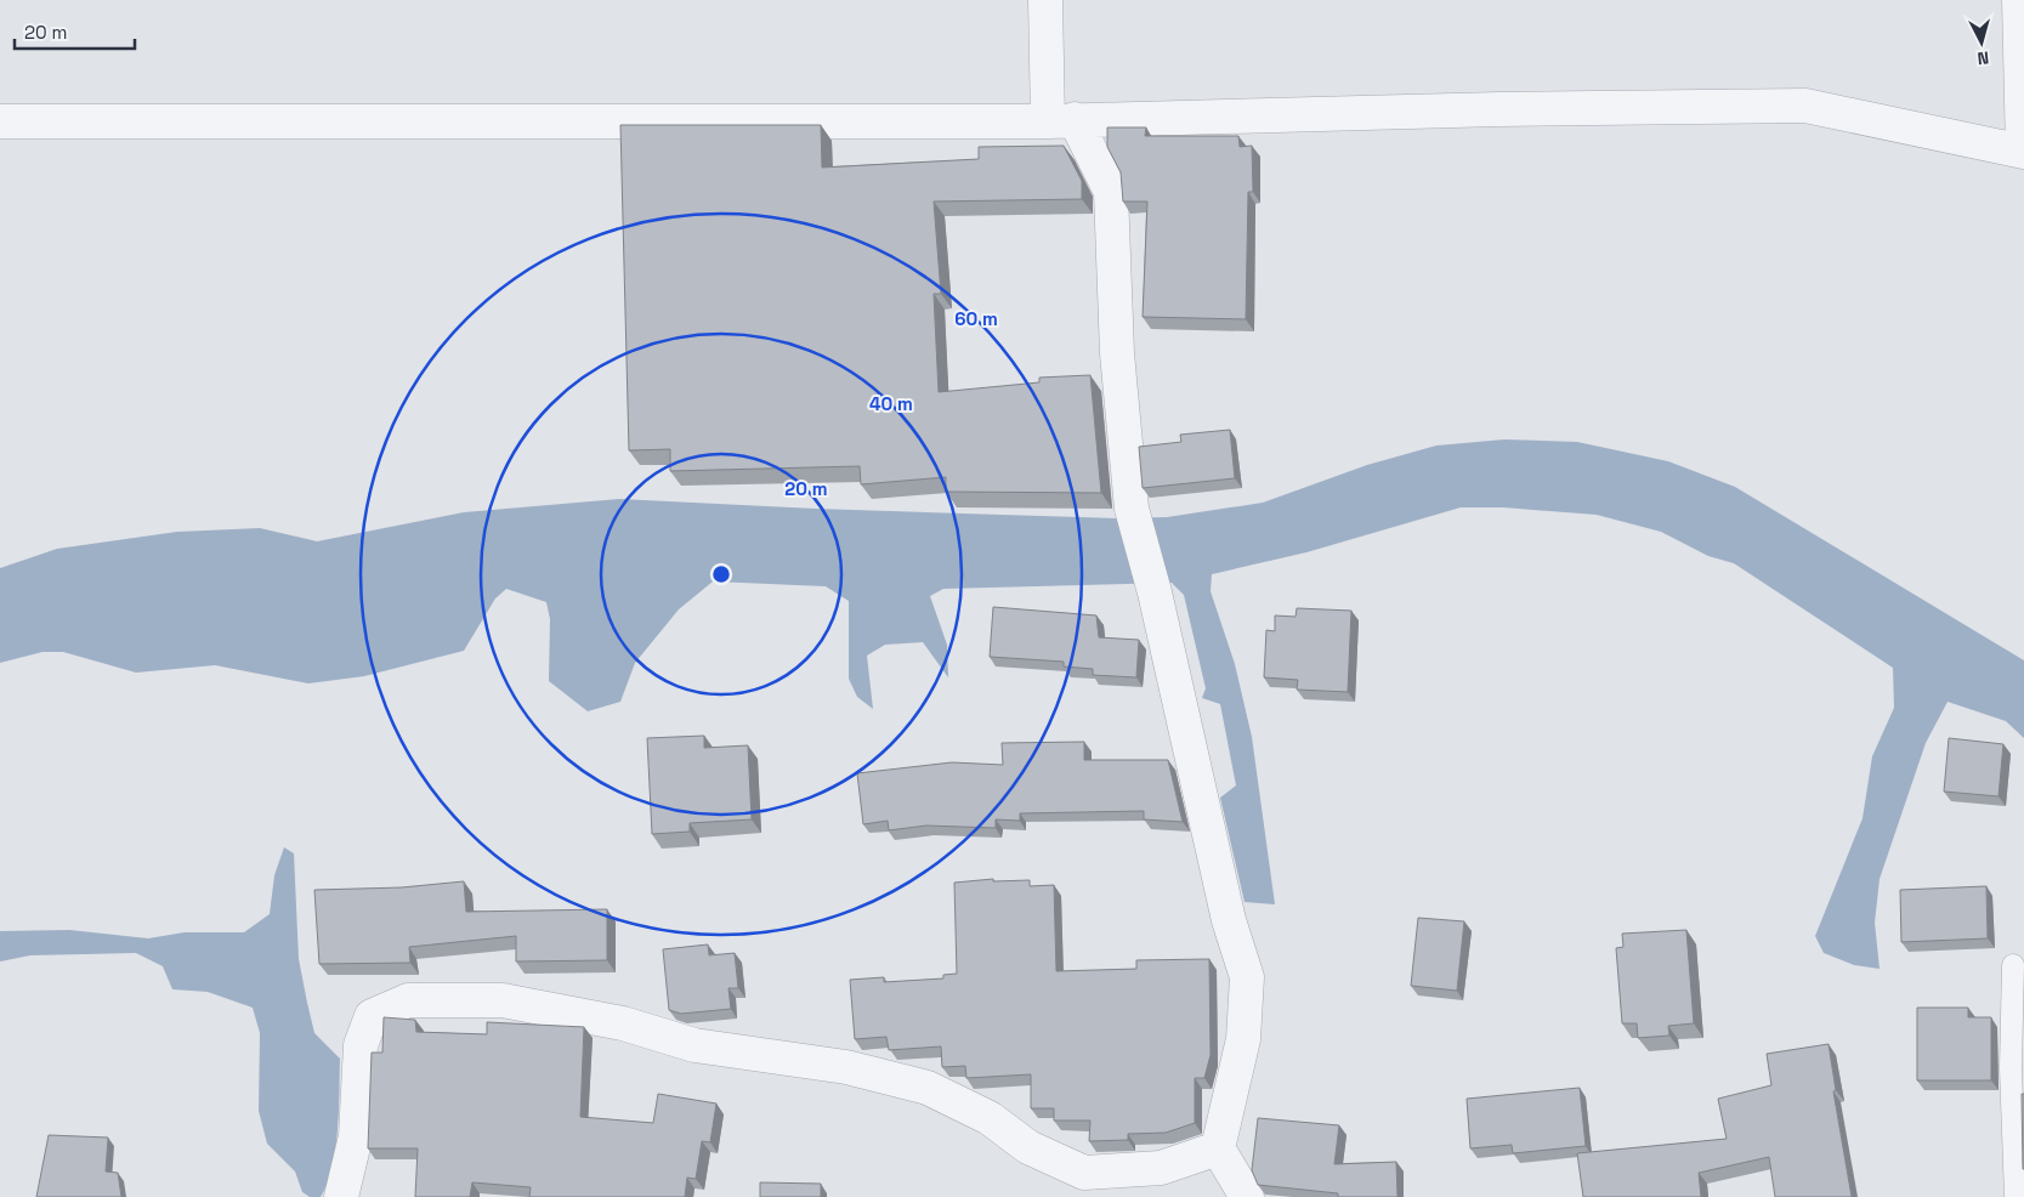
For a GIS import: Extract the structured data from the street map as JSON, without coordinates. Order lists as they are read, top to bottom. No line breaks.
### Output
{"scale_bar":"20 m","north":"bottom","rings":["60 m","40 m","20 m"]}
